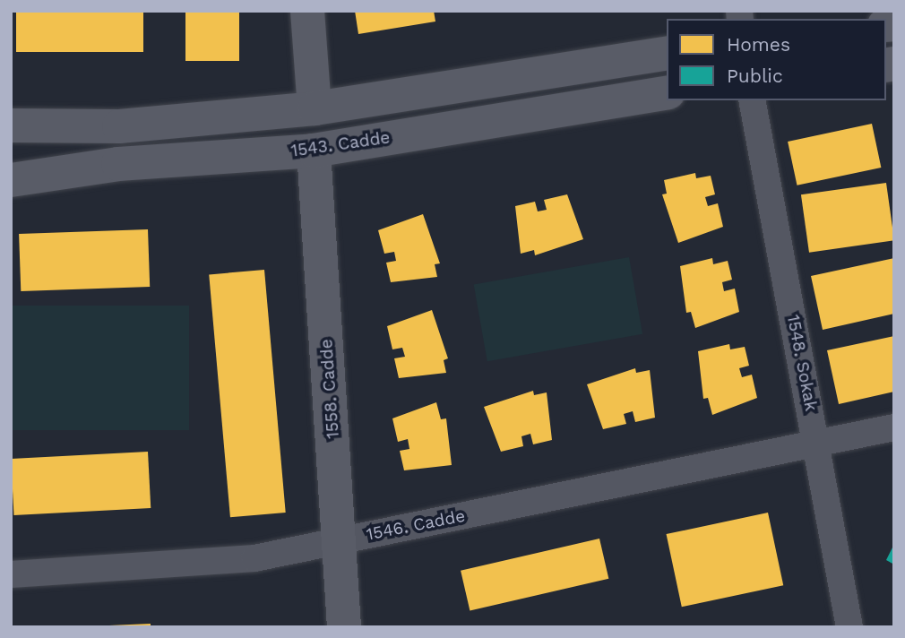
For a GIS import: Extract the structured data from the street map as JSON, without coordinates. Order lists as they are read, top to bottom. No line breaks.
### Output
{"streets":{"main road":["1543. Cadde","1558. Cadde"],"street":["1548. Sokak","1546. Cadde"]},"crossings":[["1543. Cadde","1558. Cadde"],["1548. Sokak","1546. Cadde"],["1558. Cadde","1546. Cadde"]],"legend":["Homes","Public"]}
